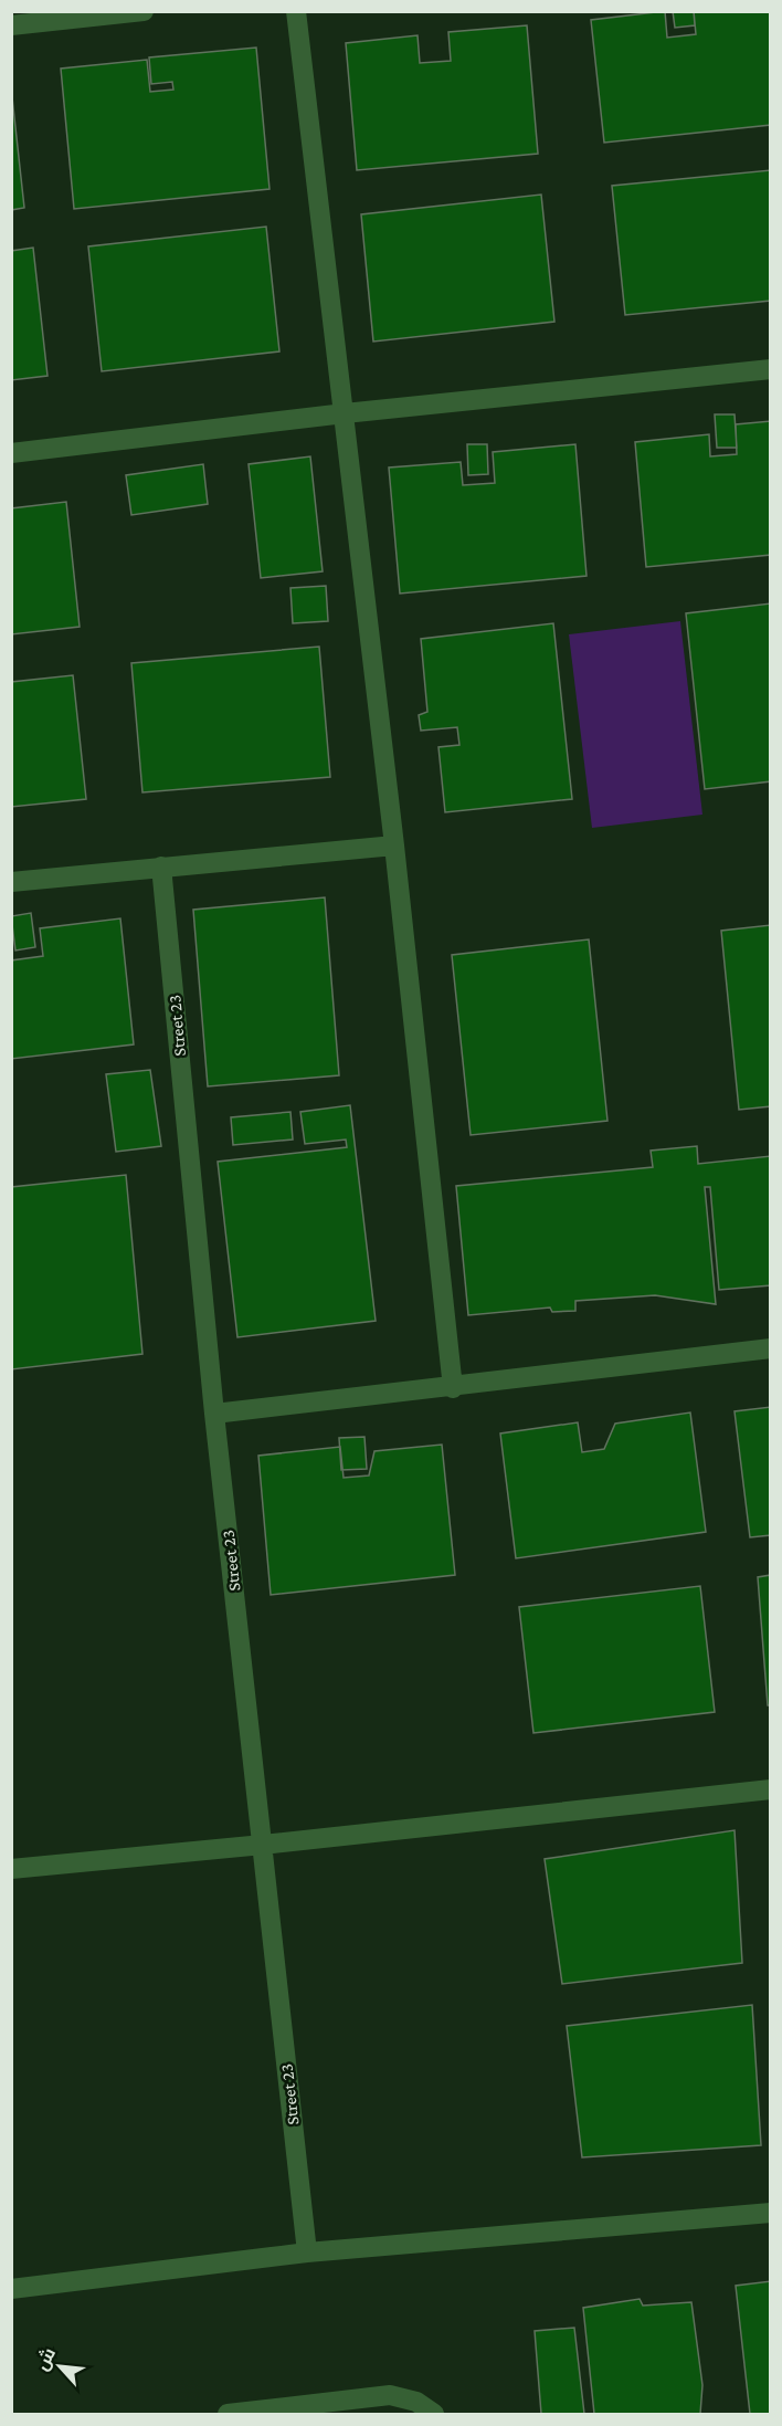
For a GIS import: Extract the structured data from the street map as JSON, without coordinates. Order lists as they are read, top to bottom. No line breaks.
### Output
{"streets":{"street":["Street 23"]},"north":"top left"}
